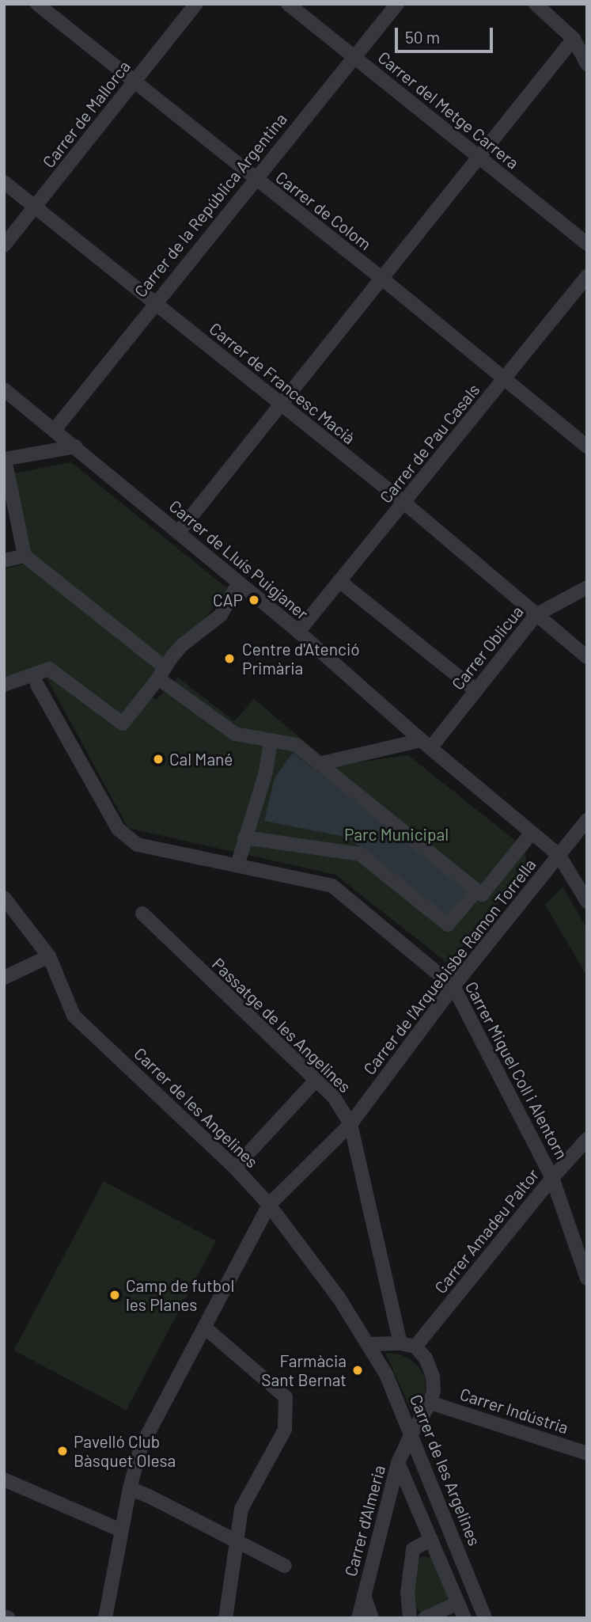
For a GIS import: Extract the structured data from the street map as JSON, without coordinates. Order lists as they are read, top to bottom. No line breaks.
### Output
{"streets":{"street":["Carrer del Metge Carrera","Carrer de Mallorca","Carrer de la República Argentina","Carrer de Colom","Carrer de Francesc Macià","Carrer de Pau Casals","Carrer de Lluís Puigjaner","Carrer Oblicua","Carrer de l'Arquebisbe Ramon Torrella","Passatge de les Angelines","Carrer Miquel Coll i Alentorn","Carrer de les Angelines","Carrer Amadeu Paltor","Carrer Indústria","Carrer de les Argelines","Carrer d'Almeria"]},"crossings":[["Carrer del Metge Carrera","Carrer de la República Argentina"],["Carrer de Mallorca","Carrer de Colom"],["Carrer de Mallorca","Carrer de Francesc Macià"],["Carrer de la República Argentina","Carrer de Colom"],["Carrer de la República Argentina","Carrer de Francesc Macià"],["Carrer de la República Argentina","Carrer de Lluís Puigjaner"],["Carrer de Colom","Carrer de Pau Casals"],["Carrer de Francesc Macià","Carrer de Pau Casals"],["Carrer de Francesc Macià","Carrer Oblicua"],["Carrer de Pau Casals","Carrer de Lluís Puigjaner"],["Carrer de Lluís Puigjaner","Carrer Oblicua"],["Carrer de Lluís Puigjaner","Carrer de l'Arquebisbe Ramon Torrella"],["Carrer de l'Arquebisbe Ramon Torrella","Passatge de les Angelines"],["Carrer de l'Arquebisbe Ramon Torrella","Carrer Miquel Coll i Alentorn"],["Carrer de l'Arquebisbe Ramon Torrella","Carrer de les Angelines"],["Carrer Miquel Coll i Alentorn","Carrer Amadeu Paltor"],["Carrer de les Angelines","Carrer de les Argelines"],["Carrer Indústria","Carrer d'Almeria"],["Carrer de les Argelines","Carrer d'Almeria"]],"parks":["Parc Municipal"],"places":["CAP","Centre d'Atenció Primària","Cal Mané","Camp de futbol les Planes","Farmàcia Sant Bernat","Pavelló Club Bàsquet Olesa"],"scale_bar":"50 m"}
